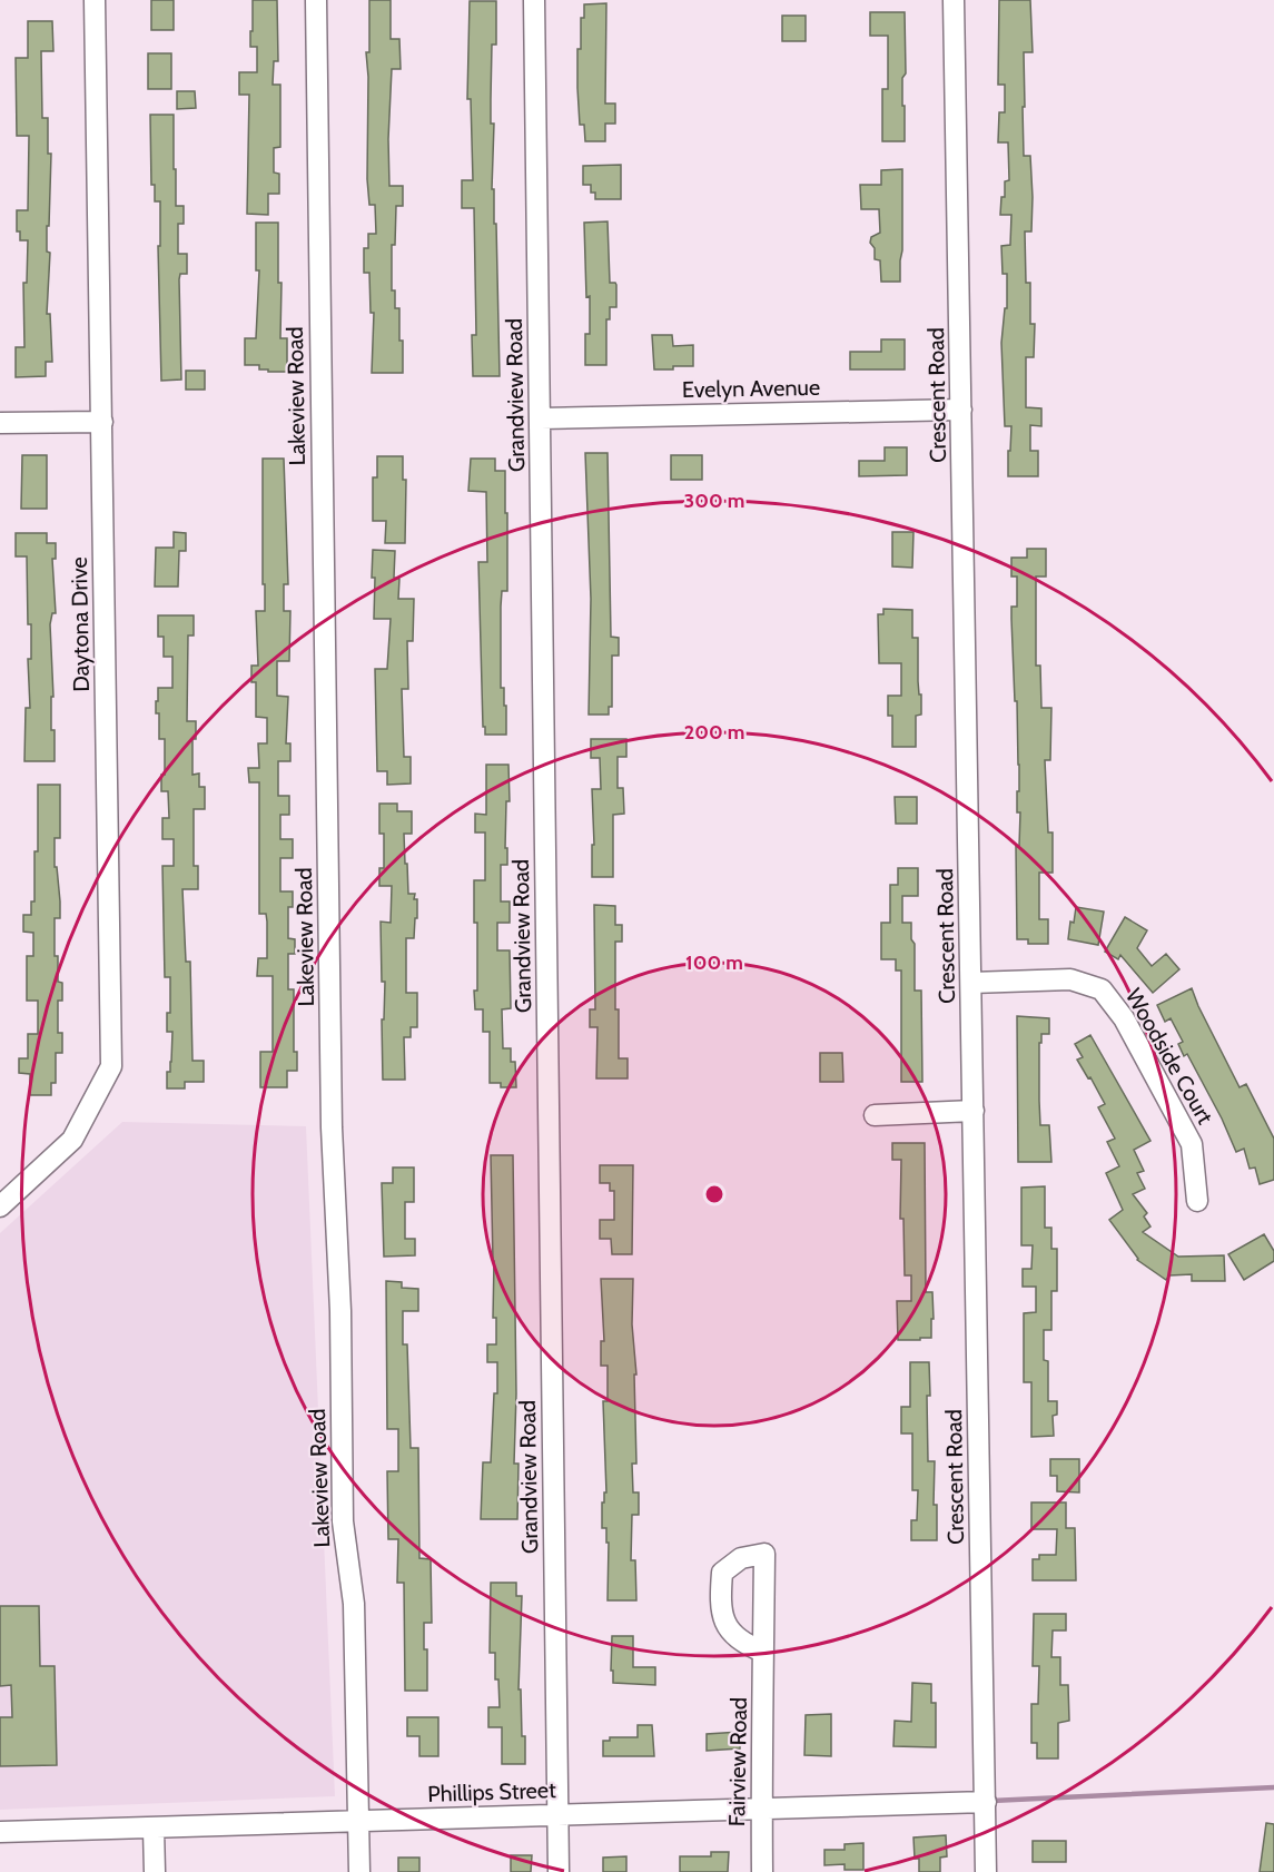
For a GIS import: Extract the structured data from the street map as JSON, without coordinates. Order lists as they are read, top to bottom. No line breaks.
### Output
{"streets":{"street":["Evelyn Avenue","Grandview Road","Crescent Road","Lakeview Road","Daytona Drive","Woodside Court","Fairview Road","Phillips Street"]},"crossings":[["Evelyn Avenue","Grandview Road"],["Evelyn Avenue","Crescent Road"],["Grandview Road","Phillips Street"],["Crescent Road","Woodside Court"],["Crescent Road","Phillips Street"],["Lakeview Road","Phillips Street"],["Fairview Road","Phillips Street"]],"rings":["300 m","200 m","100 m"]}
